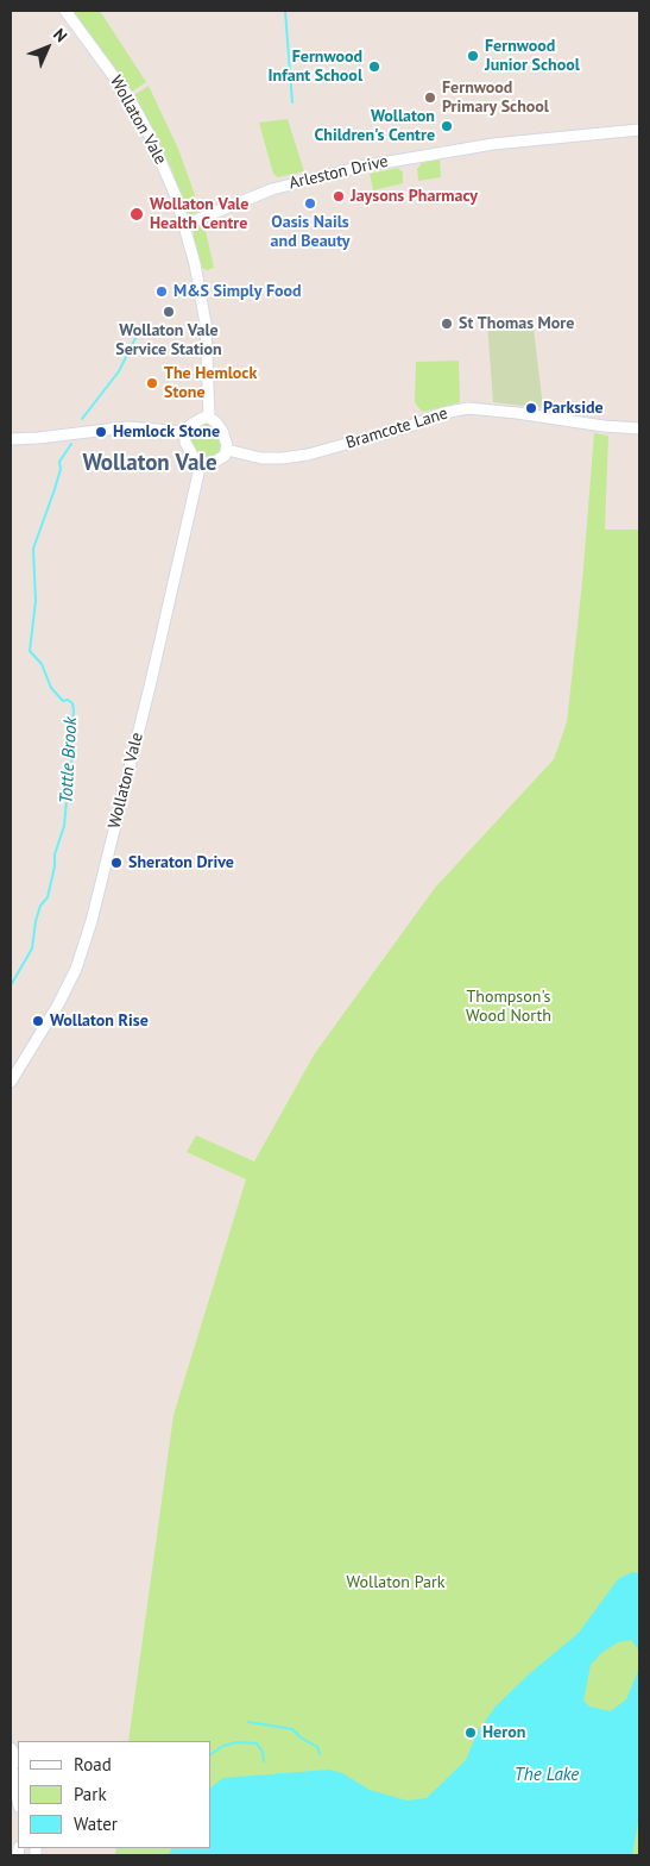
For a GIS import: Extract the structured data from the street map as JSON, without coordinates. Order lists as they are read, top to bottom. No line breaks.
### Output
{"streets":{"street":["Wollaton Vale","Arleston Drive","Bramcote Lane"]},"crossings":[["Wollaton Vale","Arleston Drive"],["Wollaton Vale","Bramcote Lane"]],"districts":["Wollaton Vale"],"water":["Tottle Brook","The Lake"],"parks":["Thompson's Wood North","Wollaton Park"],"places":["Fernwood Junior School","Fernwood Infant School","Fernwood Primary School","Wollaton Children's Centre","Jaysons Pharmacy","Oasis Nails and Beauty","Wollaton Vale Health Centre","M&S Simply Food","Wollaton Vale Service Station","St Thomas More","The Hemlock Stone","Parkside","Hemlock Stone","Sheraton Drive","Wollaton Rise","Heron"],"legend":["Road","Park","Water"],"north":"top right"}
